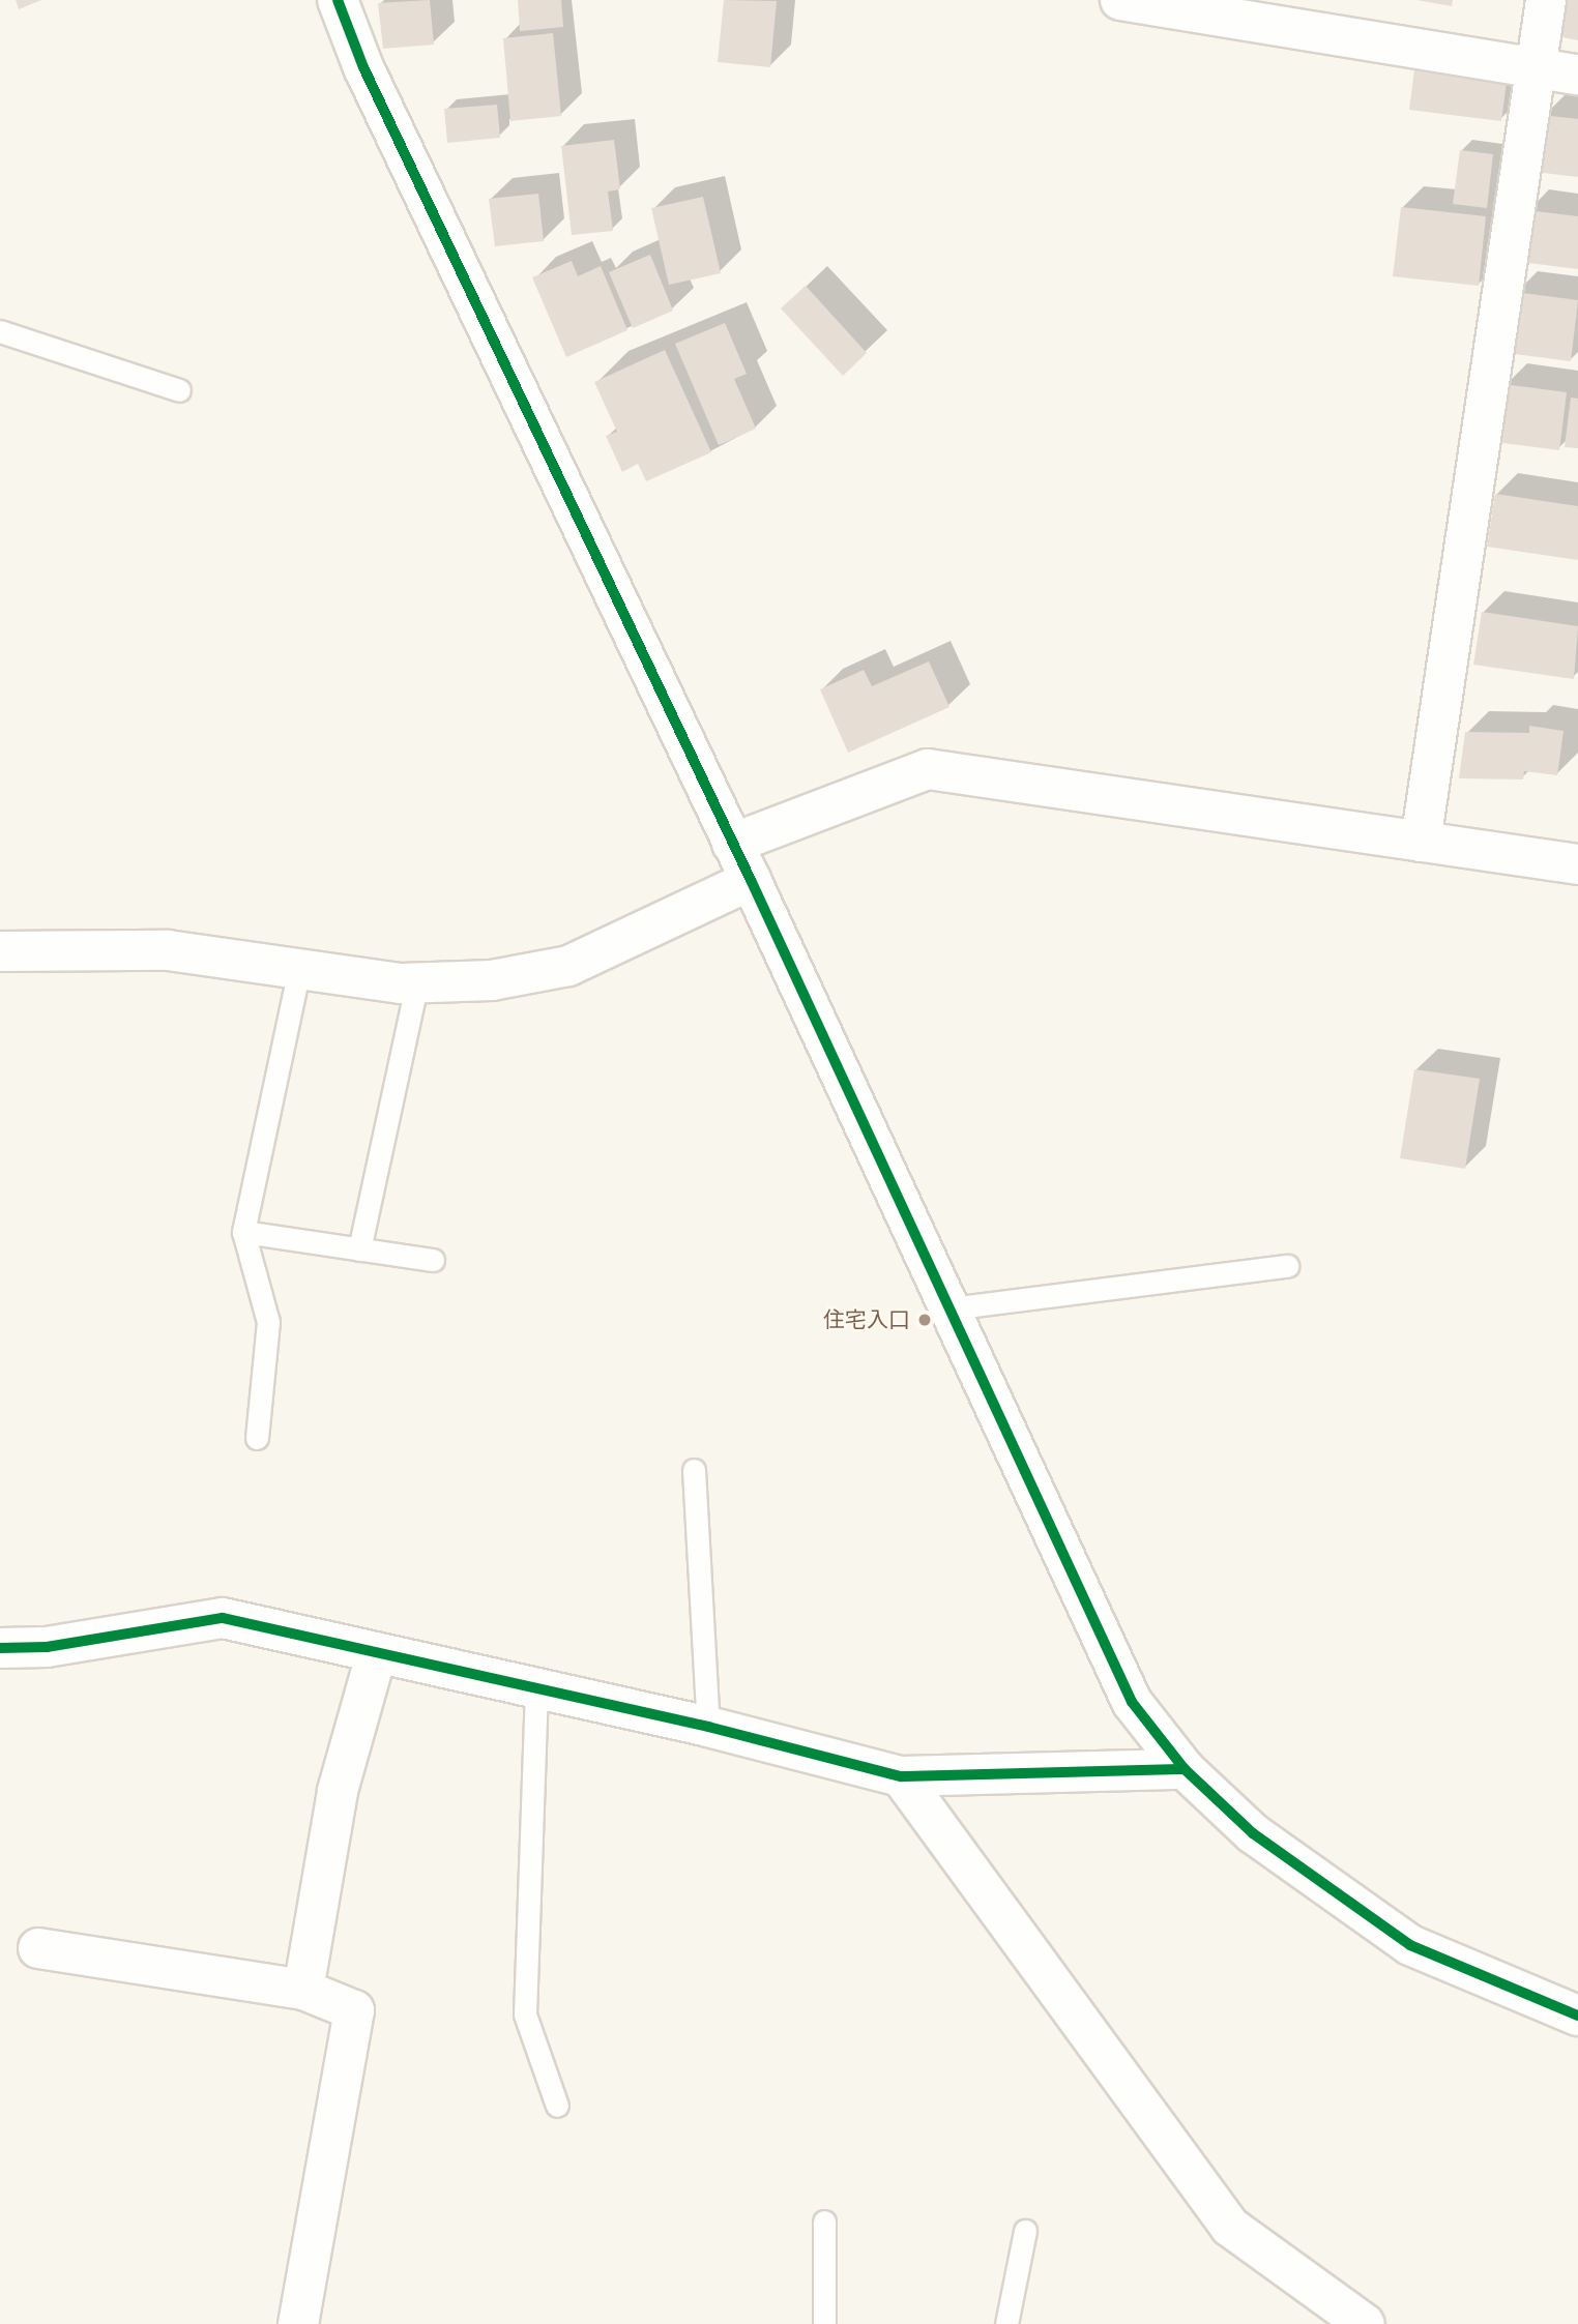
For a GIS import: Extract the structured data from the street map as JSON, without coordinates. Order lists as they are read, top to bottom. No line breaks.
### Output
{"places":["住宅入口"]}
